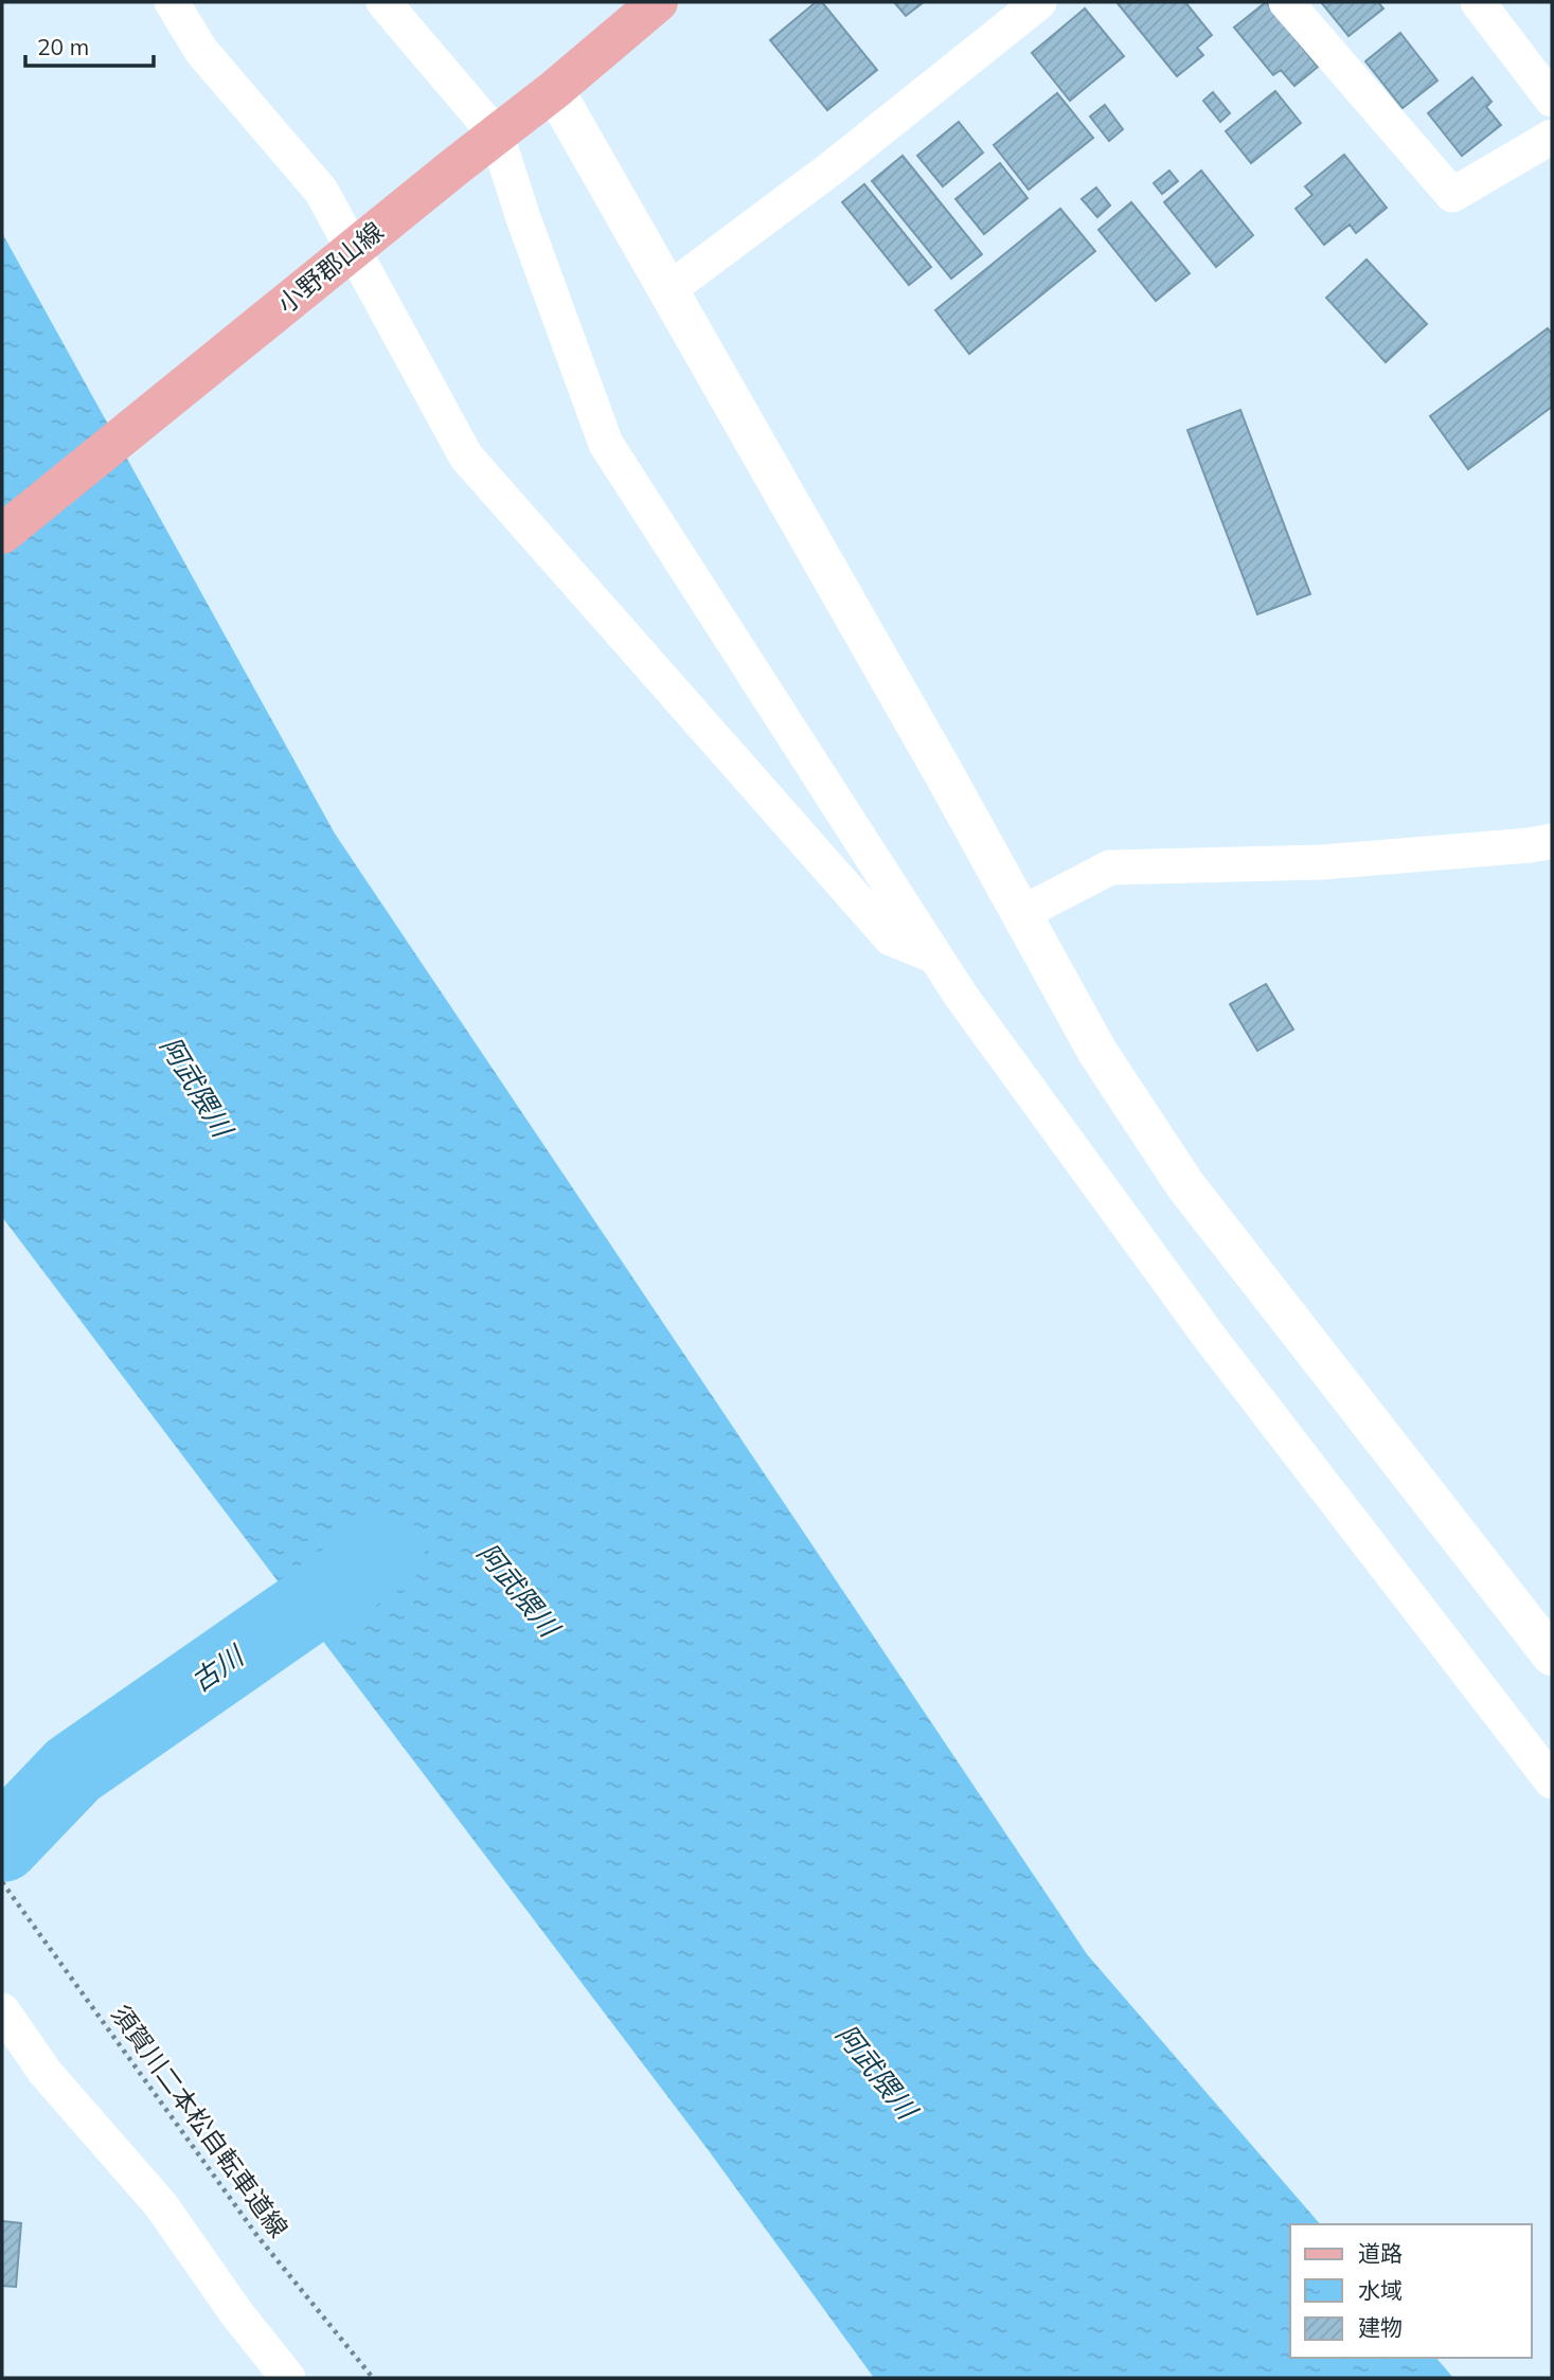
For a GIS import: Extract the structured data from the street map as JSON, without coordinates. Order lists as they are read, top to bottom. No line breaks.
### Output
{"streets":{"main road":["小野郡山線"],"path":["須賀川二本松自転車道線"]},"water":["阿武隈川","古川"],"legend":["道路","水域","建物"],"scale_bar":"20 m"}
